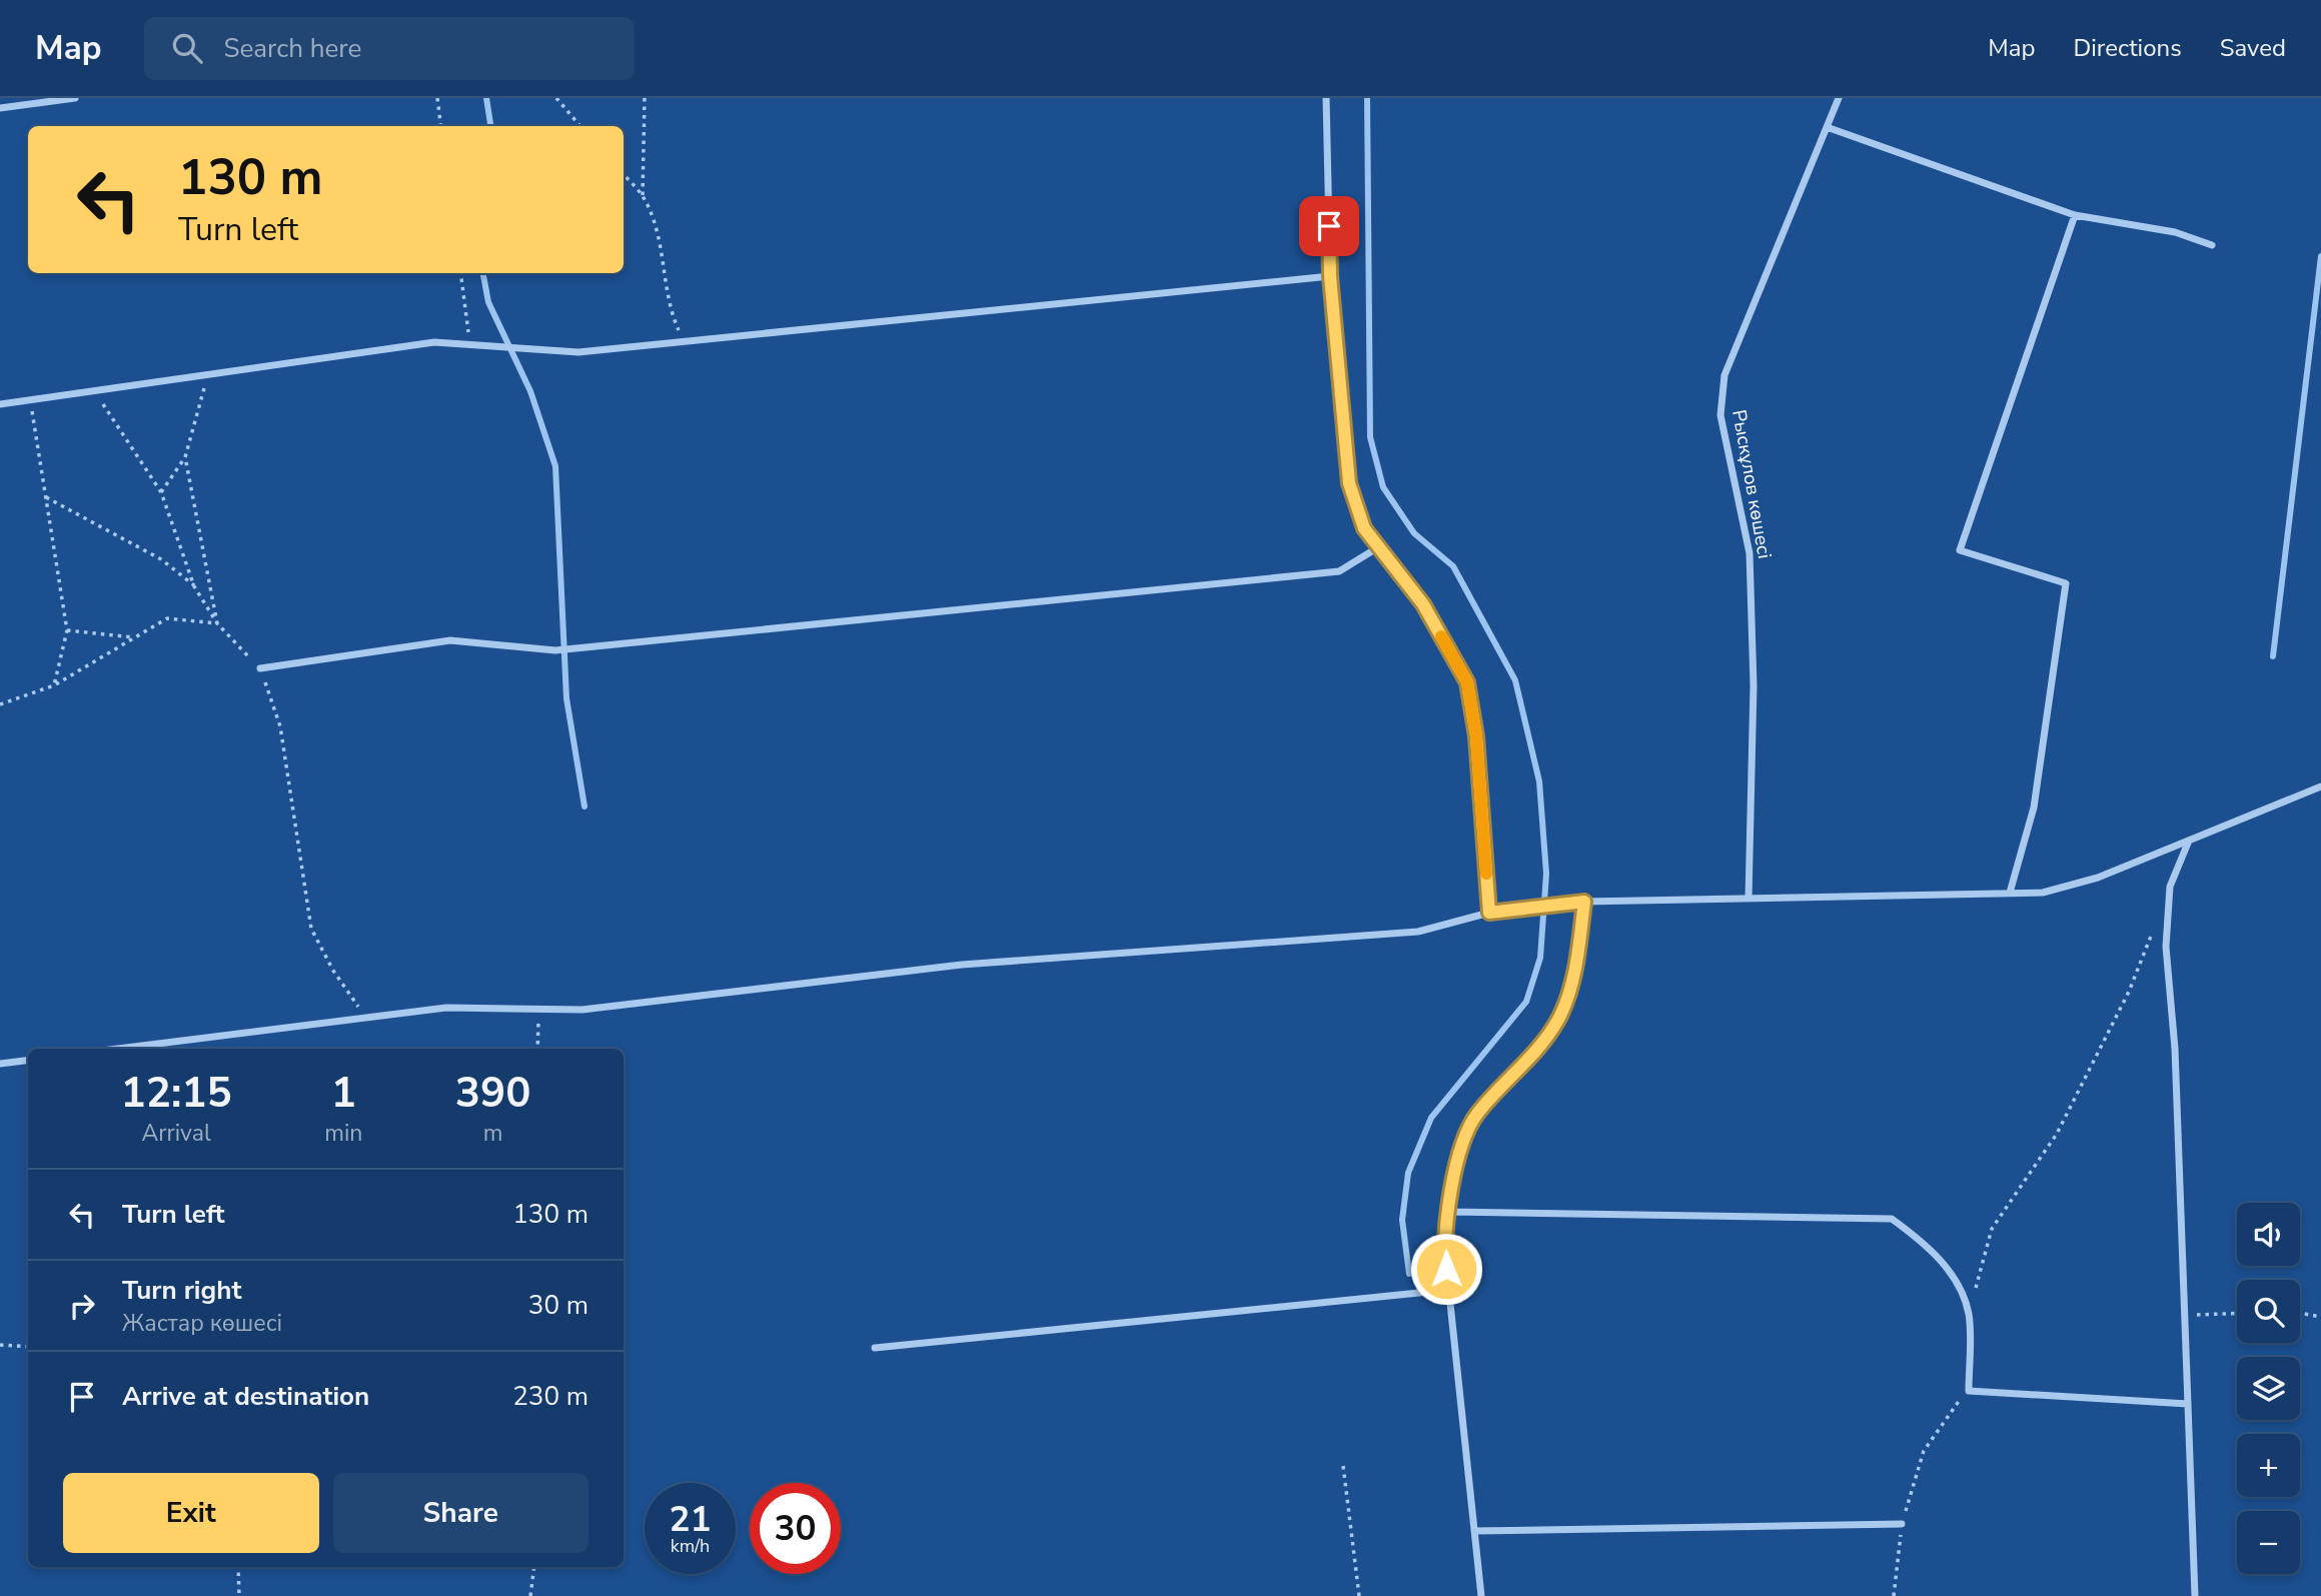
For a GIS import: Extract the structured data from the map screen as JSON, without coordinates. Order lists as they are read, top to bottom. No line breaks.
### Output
{"streets":{"street":["Рыскұлов көшесі"]},"page":{"header":"Map","search":"Search here","nav":["Map","Directions","Saved"],"turn":["130 m","Turn left"],"eta":["12:15","Arrival","1","min","390","m"],"list":[{"name":"Turn left","value":"130 m"},{"name":"Turn right","note":"Жастар көшесі","value":"30 m"},{"name":"Arrive at destination","value":"230 m"}],"map_buttons":["+","−"],"buttons":["Exit","Share"],"speed":"21 km/h","limit":"30"}}
